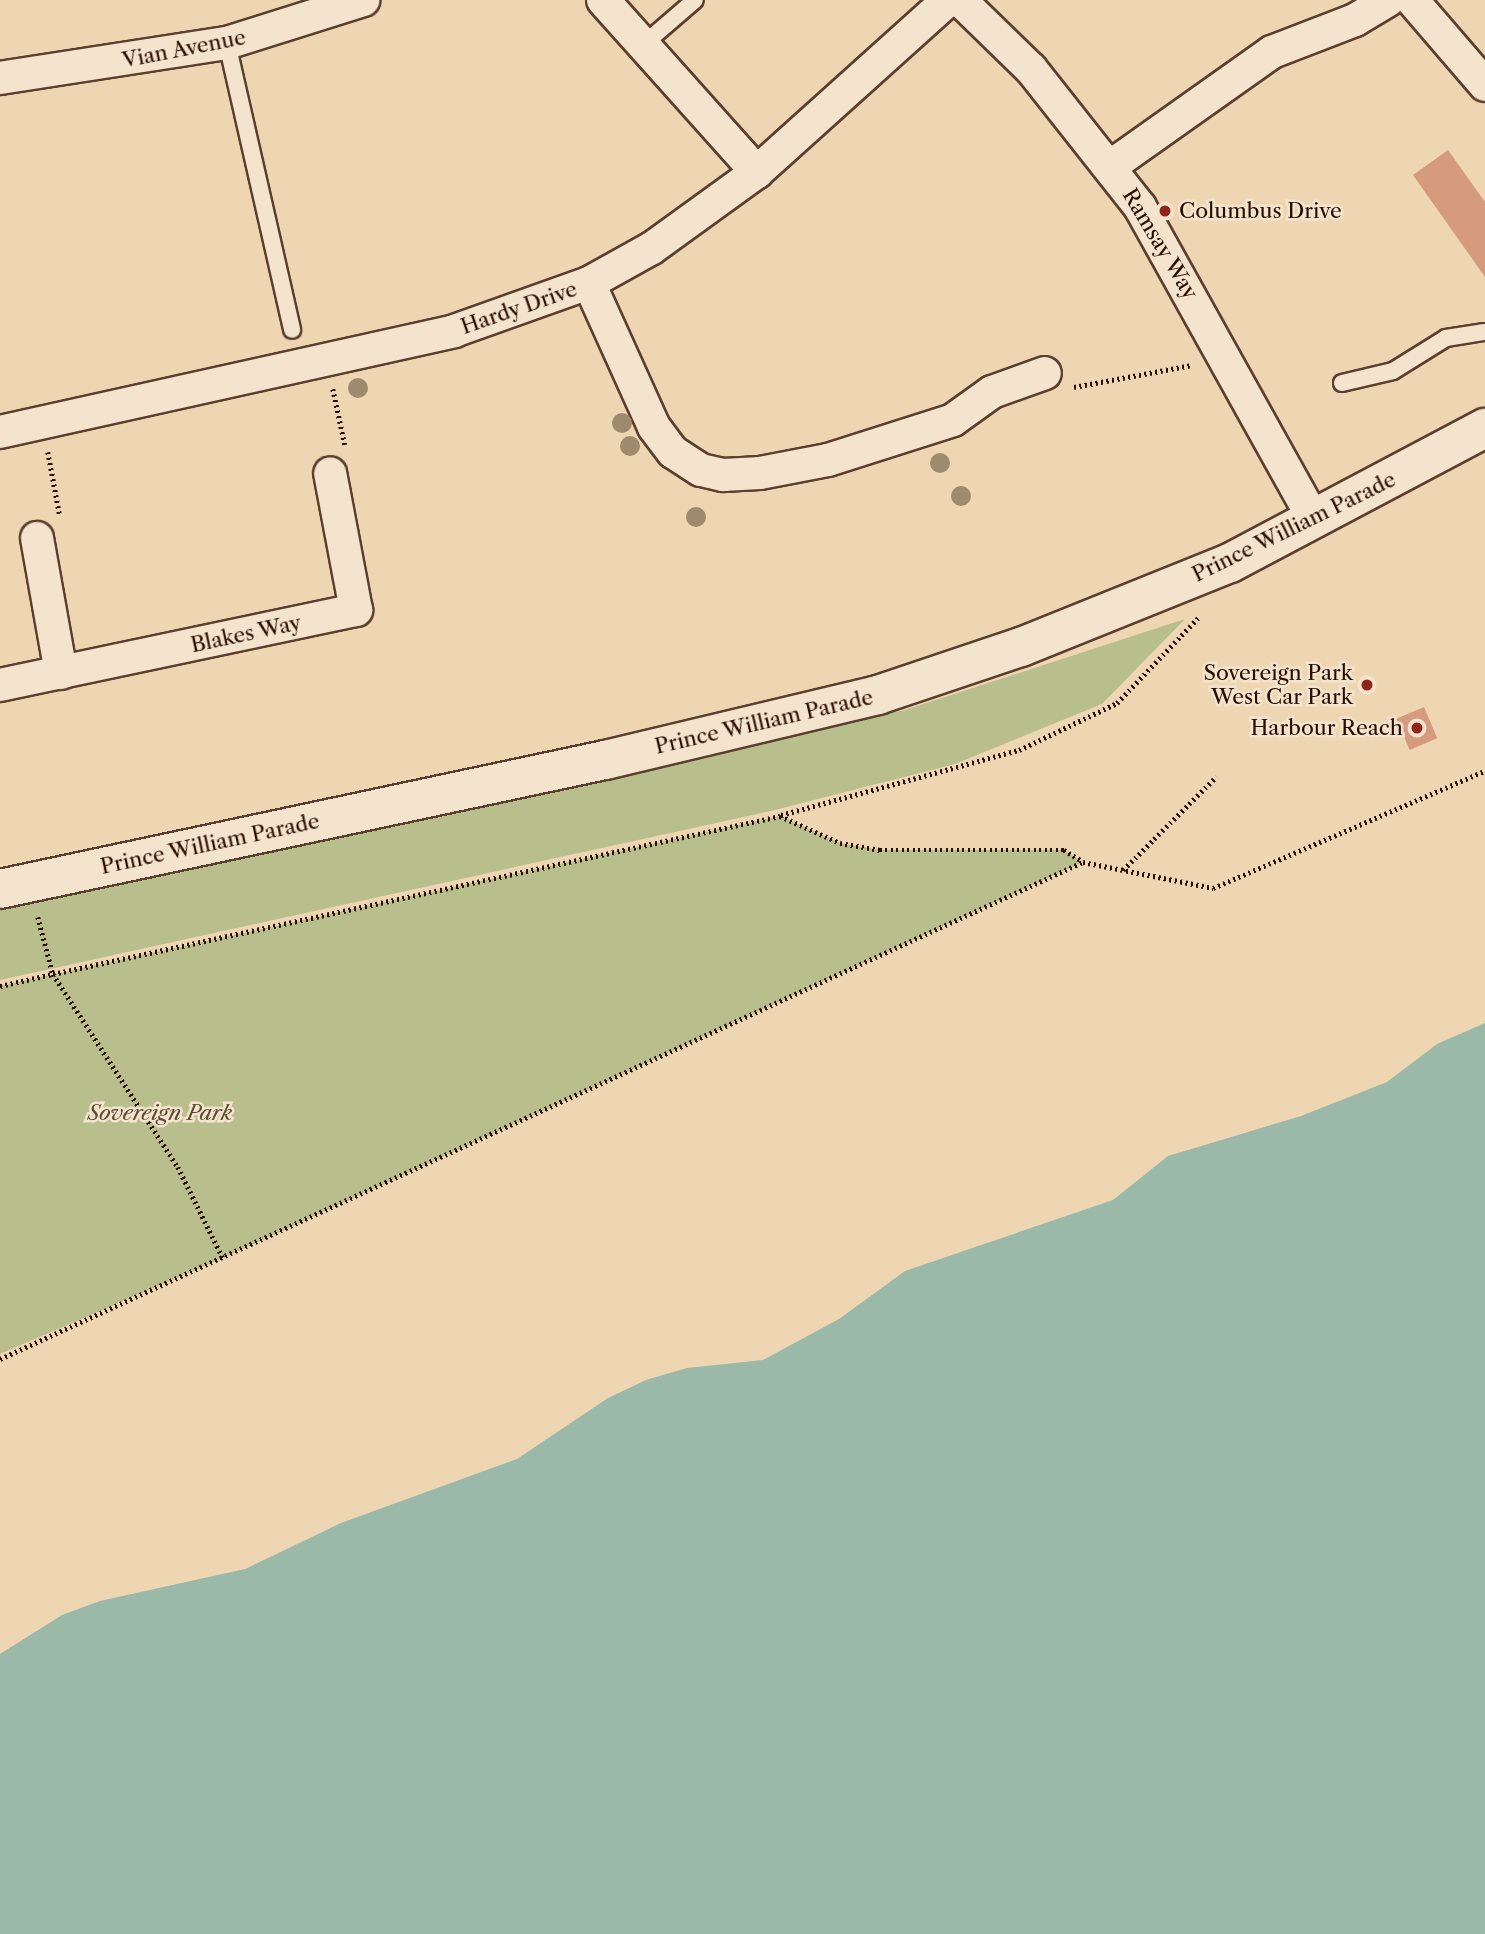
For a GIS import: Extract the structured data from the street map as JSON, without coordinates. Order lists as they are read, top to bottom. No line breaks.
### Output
{"streets":{"street":["Vian Avenue","Ramsay Way","Hardy Drive","Prince William Parade","Blakes Way"]},"crossings":[["Ramsay Way","Prince William Parade"]],"parks":["Sovereign Park"],"places":["Columbus Drive","Sovereign Park West Car Park","Harbour Reach"]}
